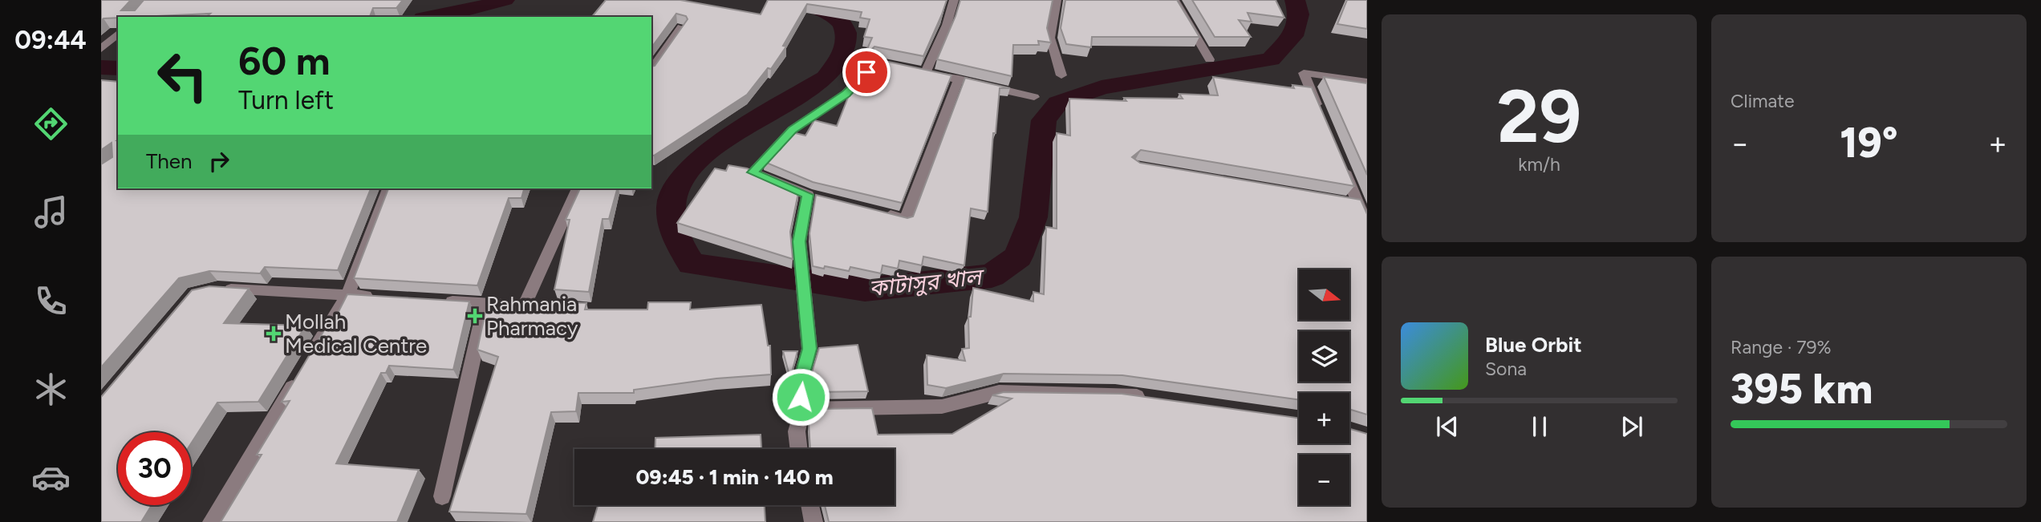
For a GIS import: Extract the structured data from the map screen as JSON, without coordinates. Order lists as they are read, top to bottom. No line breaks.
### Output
{"water":["কাটাসুর খাল"],"places":{"health":["Rahmania Pharmacy","Mollah Medical Centre"]},"north":"right","page":{"tabs":"09:44","tile":[["29","km/h"],"Climate",["Range · 79%","395 km"]],"turn":["60 m","Turn left"],"heat":["−","19°","+"],"then":"Then","map_buttons":["+","−"],"song":["Blue Orbit","Sona"],"limit":"30","trip":"09:45 · 1 min · 140 m"}}
